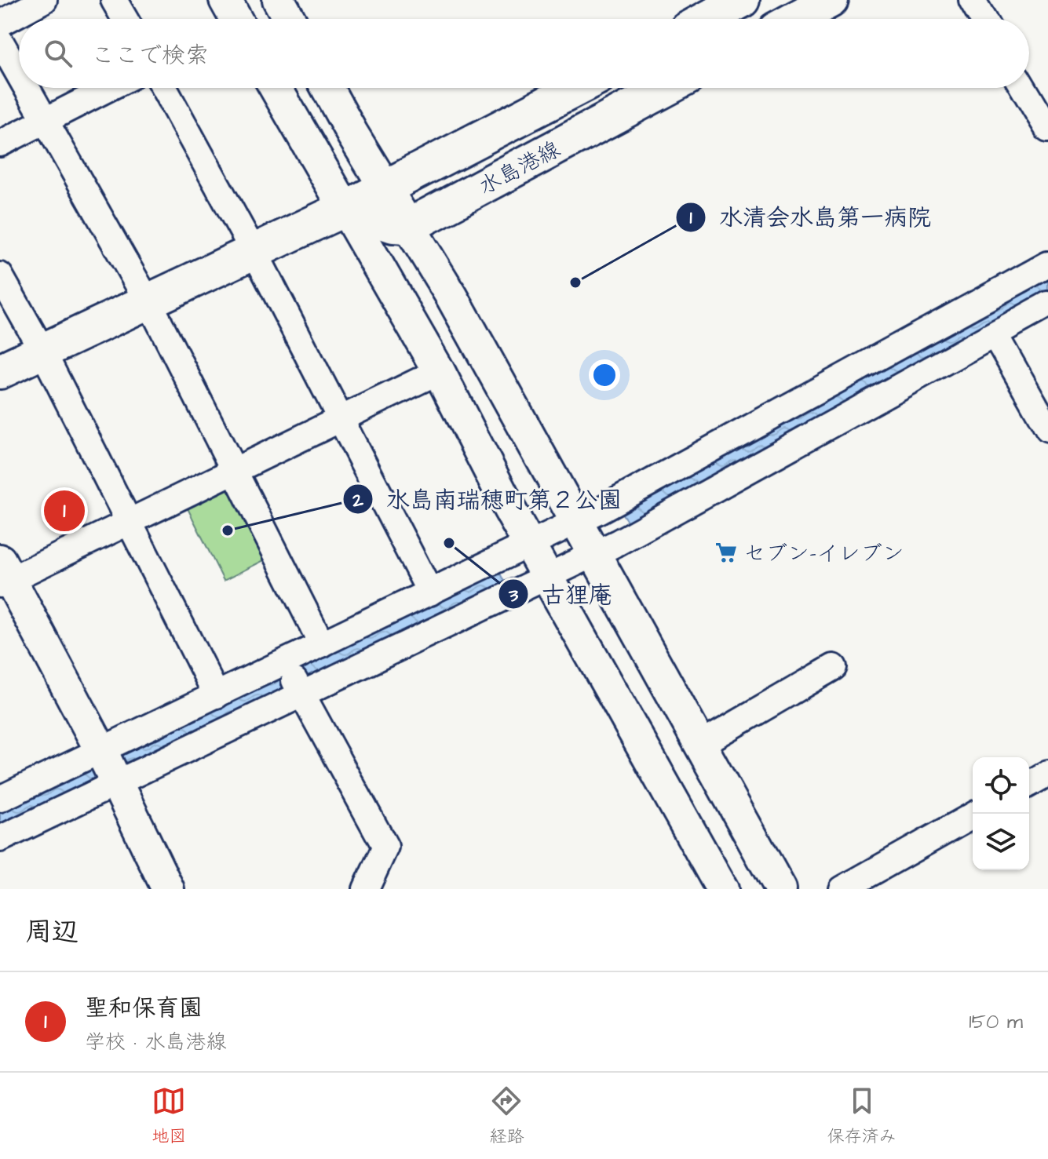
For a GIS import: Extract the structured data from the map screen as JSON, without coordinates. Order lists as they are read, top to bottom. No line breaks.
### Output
{"streets":{"main road":["水島港線"]},"places":{"other":["水清会水島第一病院","水島南瑞穂町第２公園","古狸庵"],"supermarket":["セブン-イレブン"]},"page":{"search":"ここで検索","pins":"1","heading":"周辺","list":[{"mark":"1","name":"聖和保育園","note":"学校 · 水島港線","value":"150 m"}],"nav":["地図","経路","保存済み"]}}
